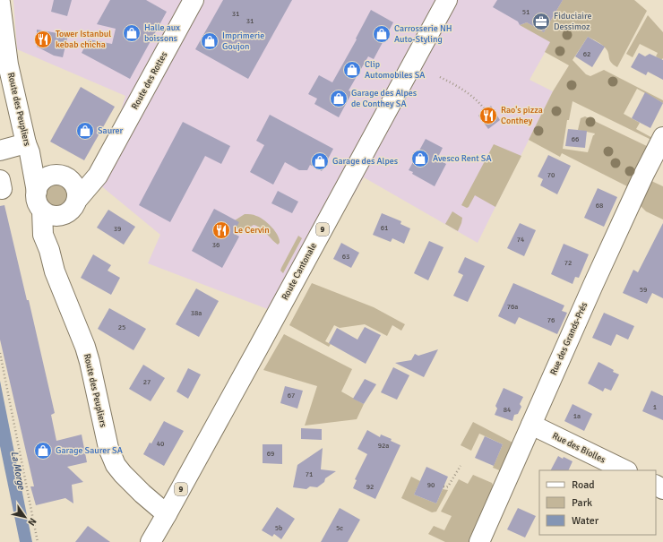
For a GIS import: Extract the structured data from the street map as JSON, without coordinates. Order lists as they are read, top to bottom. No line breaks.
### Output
{"streets":{"street":["Route des Rottes","Route des Peupliers","9","Route Cantonale","Rue des Grands-Prés","Rue des Biolles"]},"crossings":[["Route des Rottes","Route des Peupliers"],["Route des Peupliers","Route Cantonale"],["Rue des Grands-Prés","Rue des Biolles"]],"water":["La Morge"],"places":{"office":["Fiduciaire Dessimoz"],"shop":["Halle aux boissons","Carrosserie NH Auto-Styling","Imprimerie Goujon","Clip Automobiles SA","Garage des Alpes de Conthey SA","Saurer","Avesco Rent SA","Garage des Alpes","Garage Saurer SA"],"restaurant":["Tower Istanbul kebab chicha","Rao's pizza Conthey","Le Cervin"]},"house_numbers":["51","31","31","62","66","70","68","61","39","74","36","63","72","59","76a","38a","76","25","27","67","1","84","1a","40","92a","69","71","90","92","5b","5c"],"legend":["Road","Park","Water"],"north":"bottom right"}
